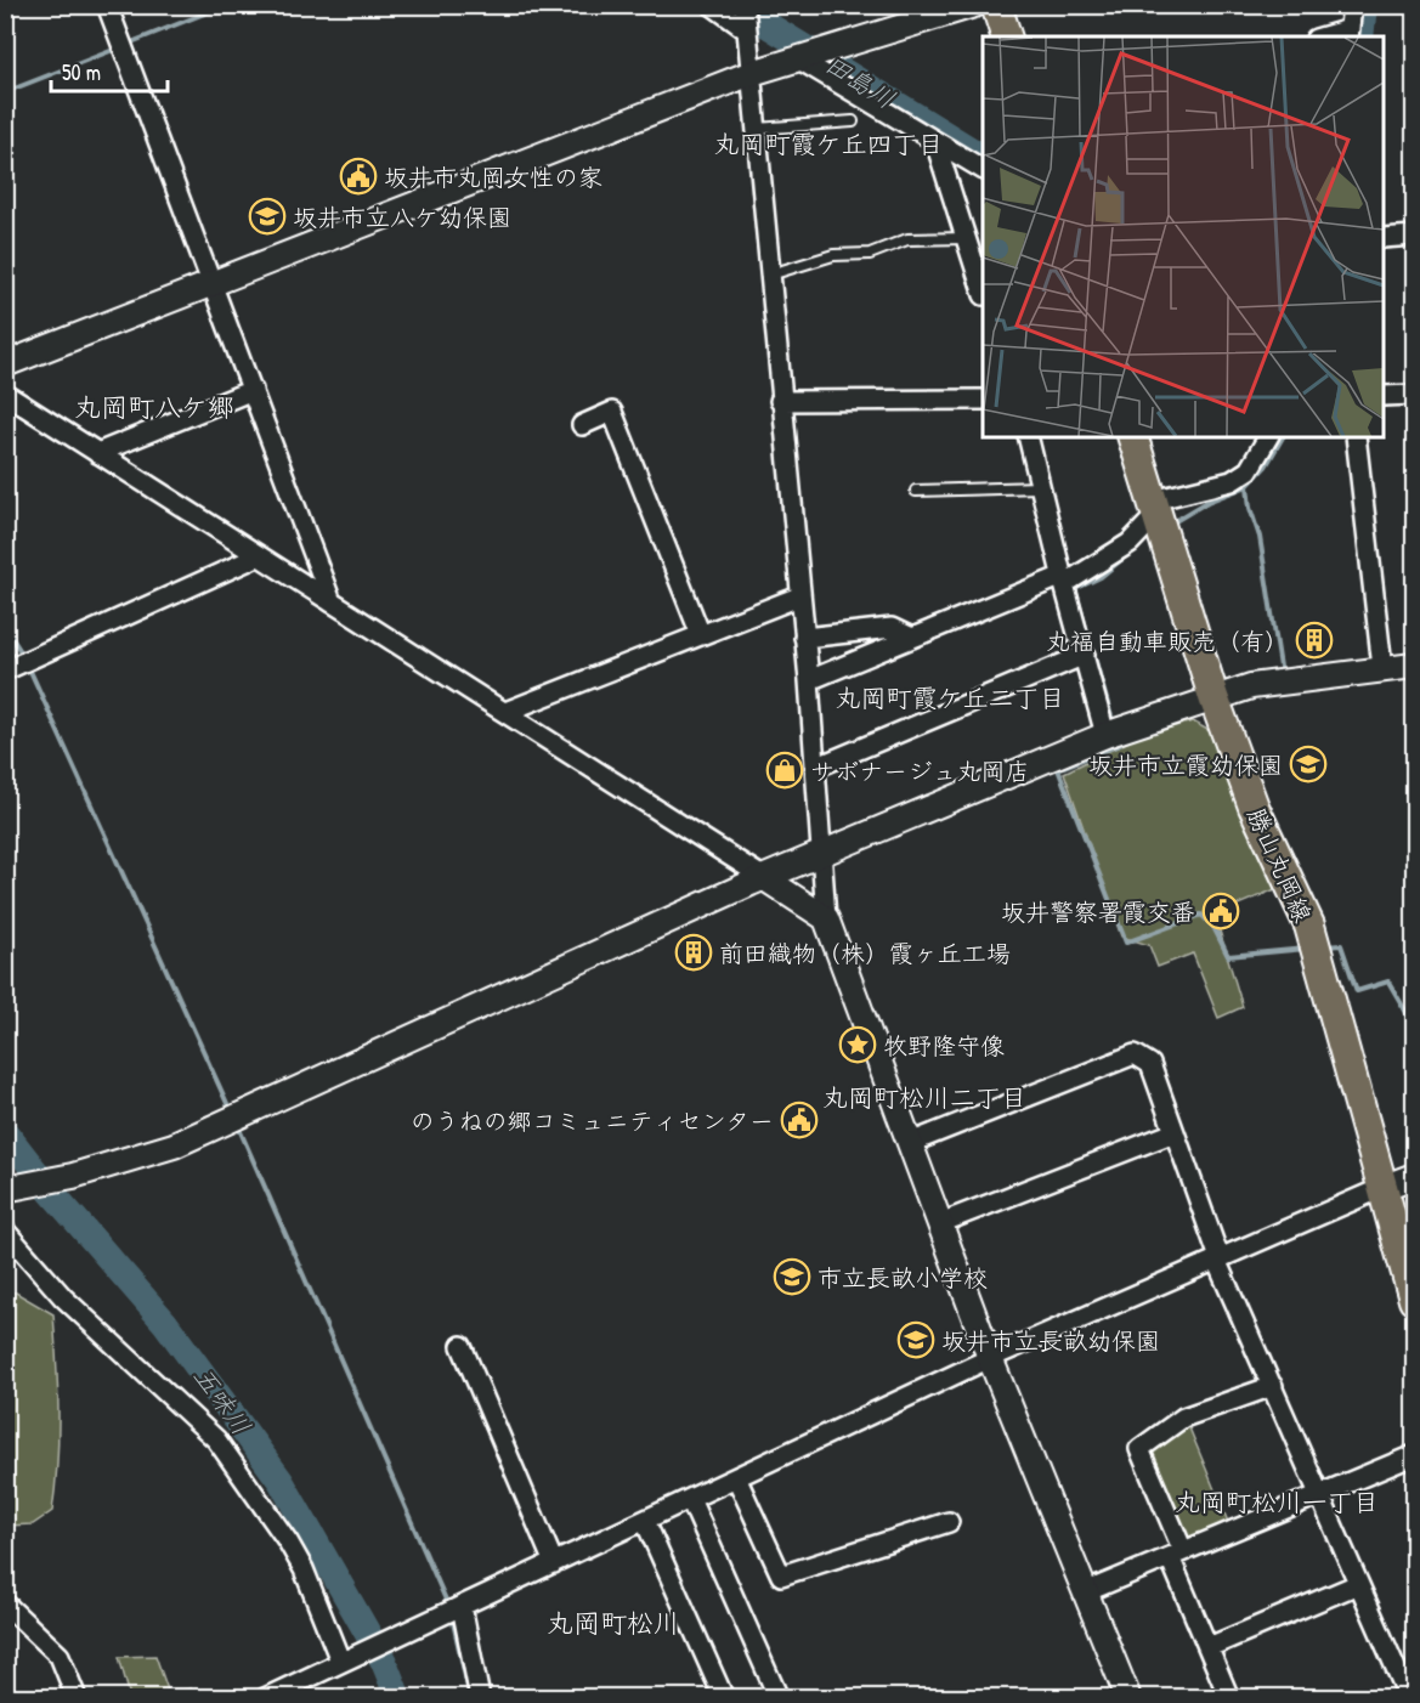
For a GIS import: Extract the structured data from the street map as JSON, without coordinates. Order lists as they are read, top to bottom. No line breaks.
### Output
{"streets":{"main road":["勝山丸岡線"]},"districts":["丸岡町霞ケ丘四丁目","丸岡町八ケ郷","丸岡町霞ケ丘二丁目","丸岡町松川二丁目","丸岡町松川一丁目","丸岡町松川"],"water":["田島川","五味川"],"places":{"public building":["坂井市丸岡女性の家","坂井警察署霞交番","のうねの郷コミュニティセンター"],"school or university":["坂井市立八ケ幼保園","坂井市立霞幼保園","市立長畝小学校","坂井市立長畝幼保園"],"building":["丸福自動車販売（有）","前田織物（株）霞ヶ丘工場"],"shop":["サボナージュ丸岡店"],"place":["牧野隆守像"]},"scale_bar":"50 m"}
